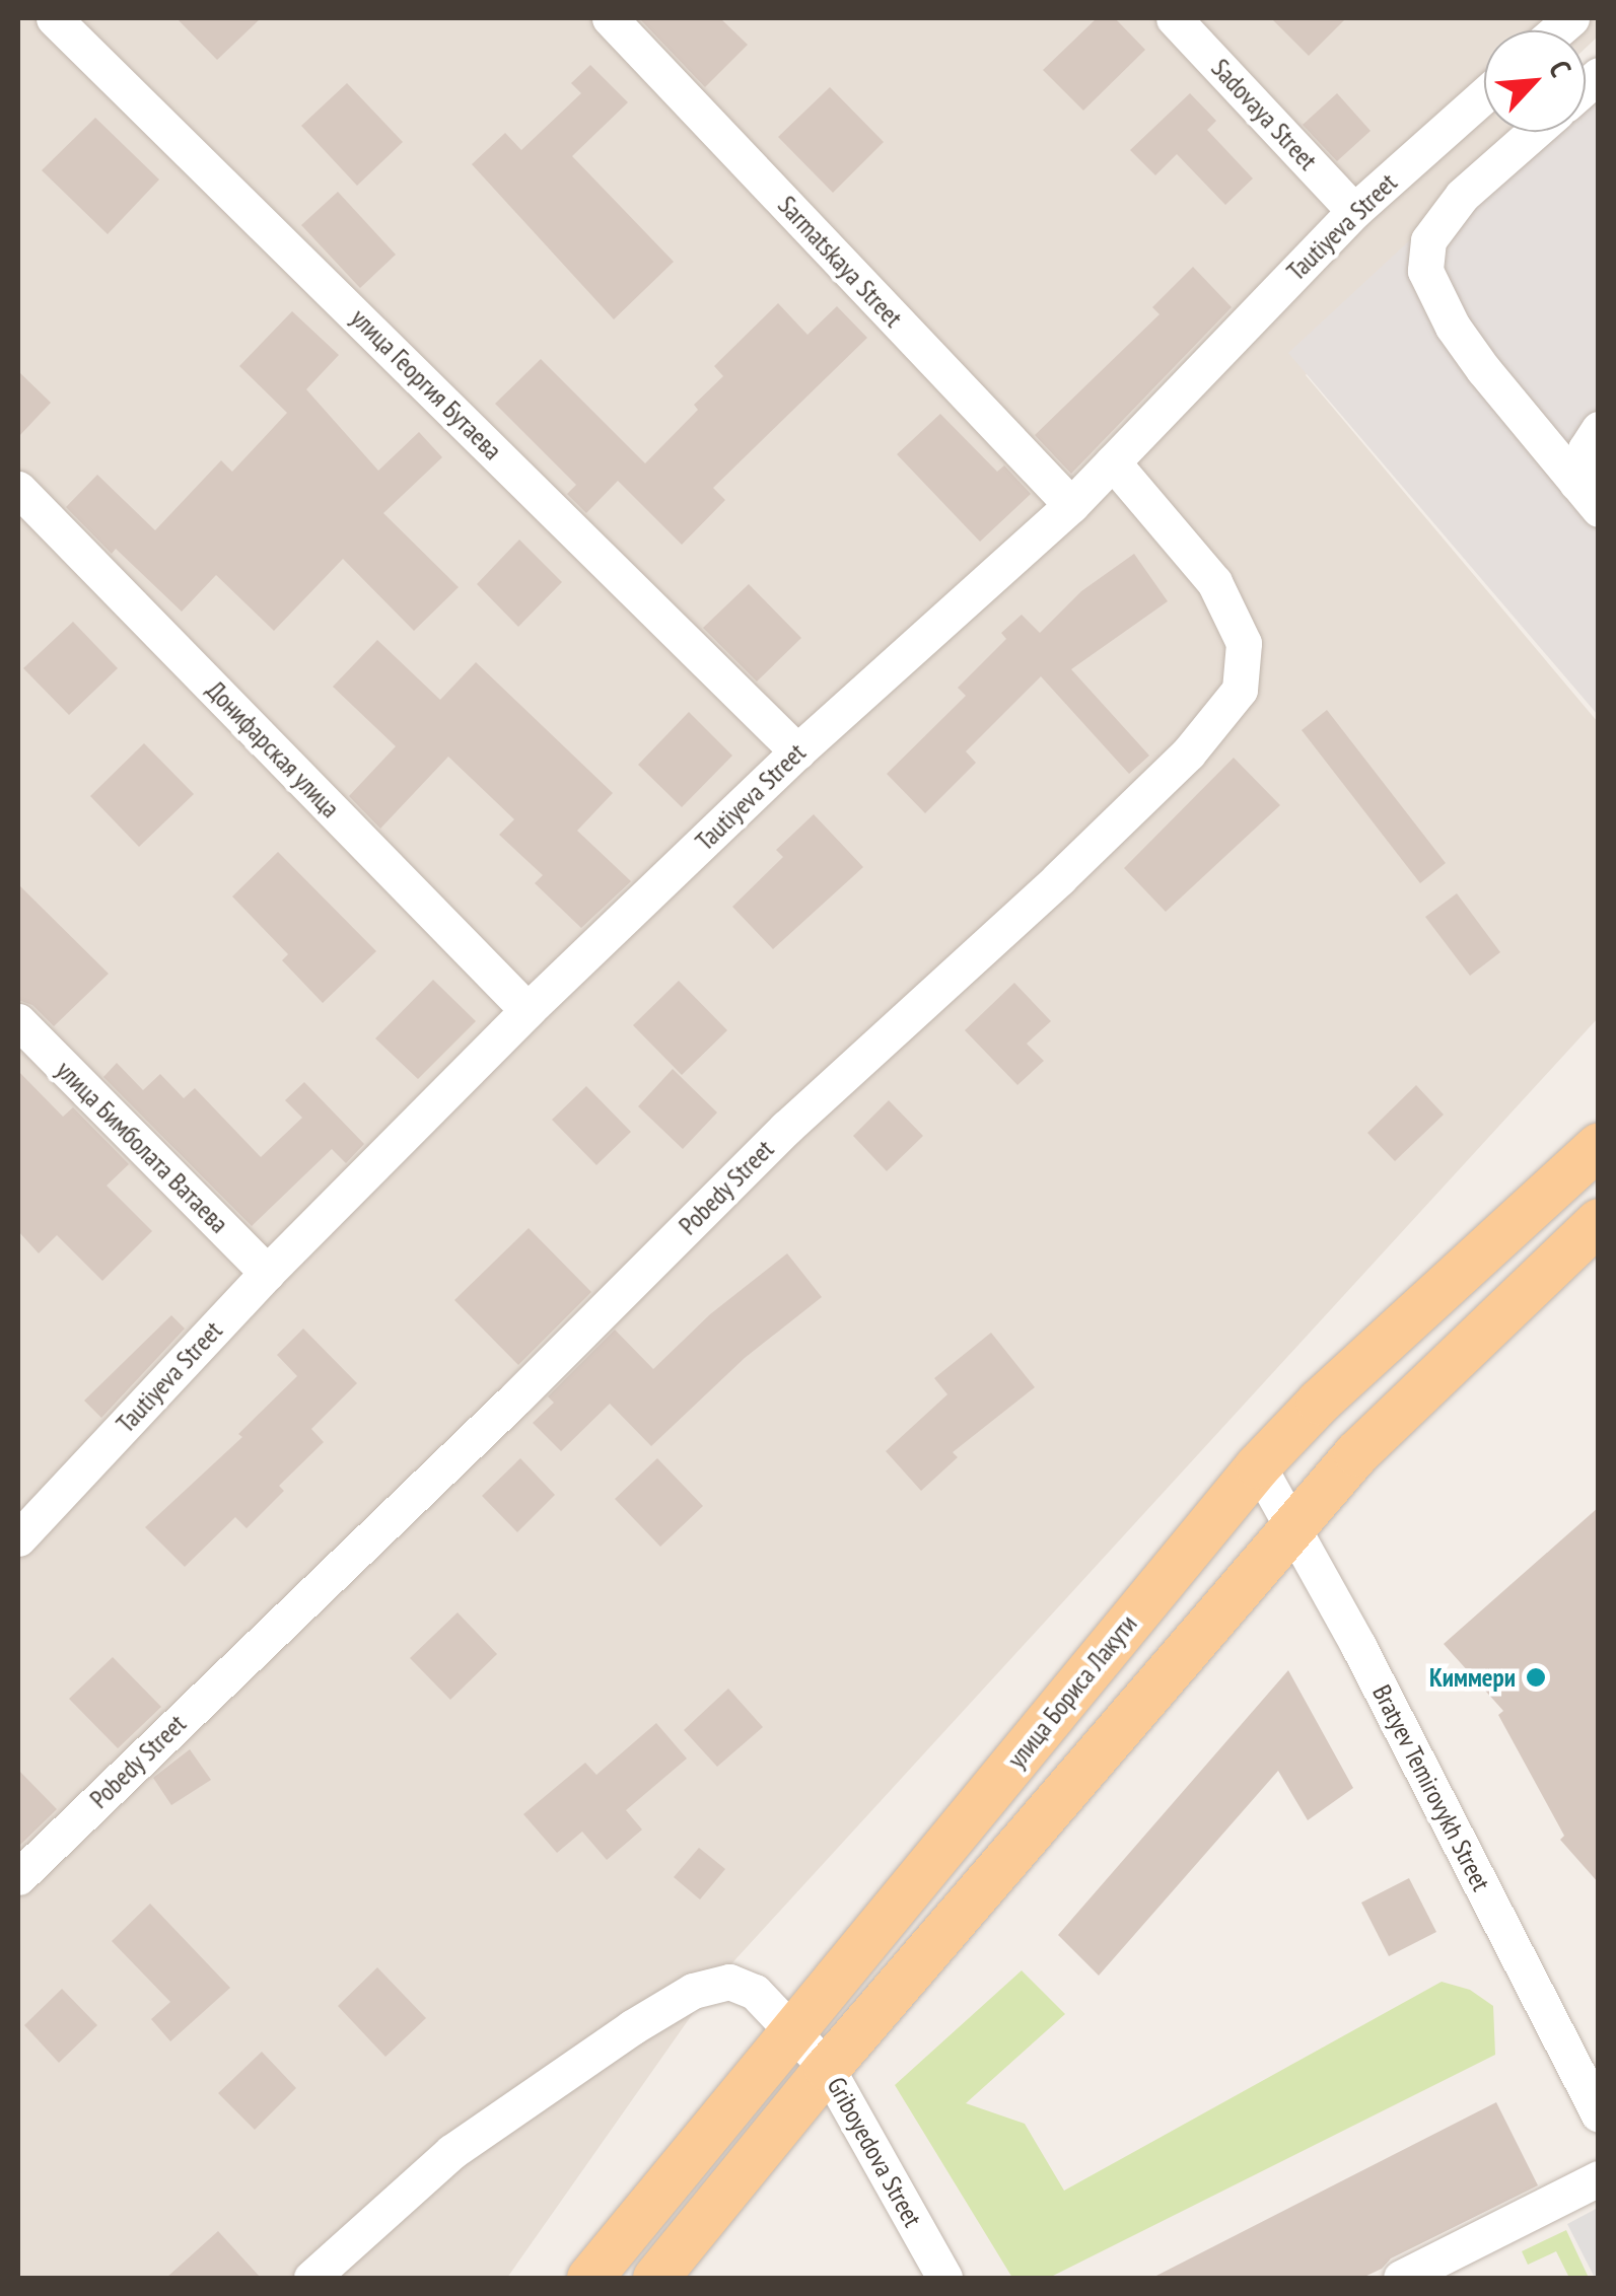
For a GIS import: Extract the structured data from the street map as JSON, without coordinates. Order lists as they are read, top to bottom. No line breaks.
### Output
{"streets":{"main road":["улица Бориса Лакути"],"street":["Sadovaya Street","Tautiyeva Street","Sarmatskaya Street","улица Георгия Бутаева","Донифарская улица","улица Бимболата Ватаева","Pobedy Street","Bratyev Temirovykh Street","Griboyedova Street"]},"crossings":[["Sadovaya Street","Tautiyeva Street"],["Tautiyeva Street","Sarmatskaya Street"],["Tautiyeva Street","улица Георгия Бутаева"],["Tautiyeva Street","Донифарская улица"],["Tautiyeva Street","улица Бимболата Ватаева"],["Tautiyeva Street","Pobedy Street"],["улица Бориса Лакути","Bratyev Temirovykh Street"],["улица Бориса Лакути","Griboyedova Street"]],"places":["Киммери"],"north":"top right"}
